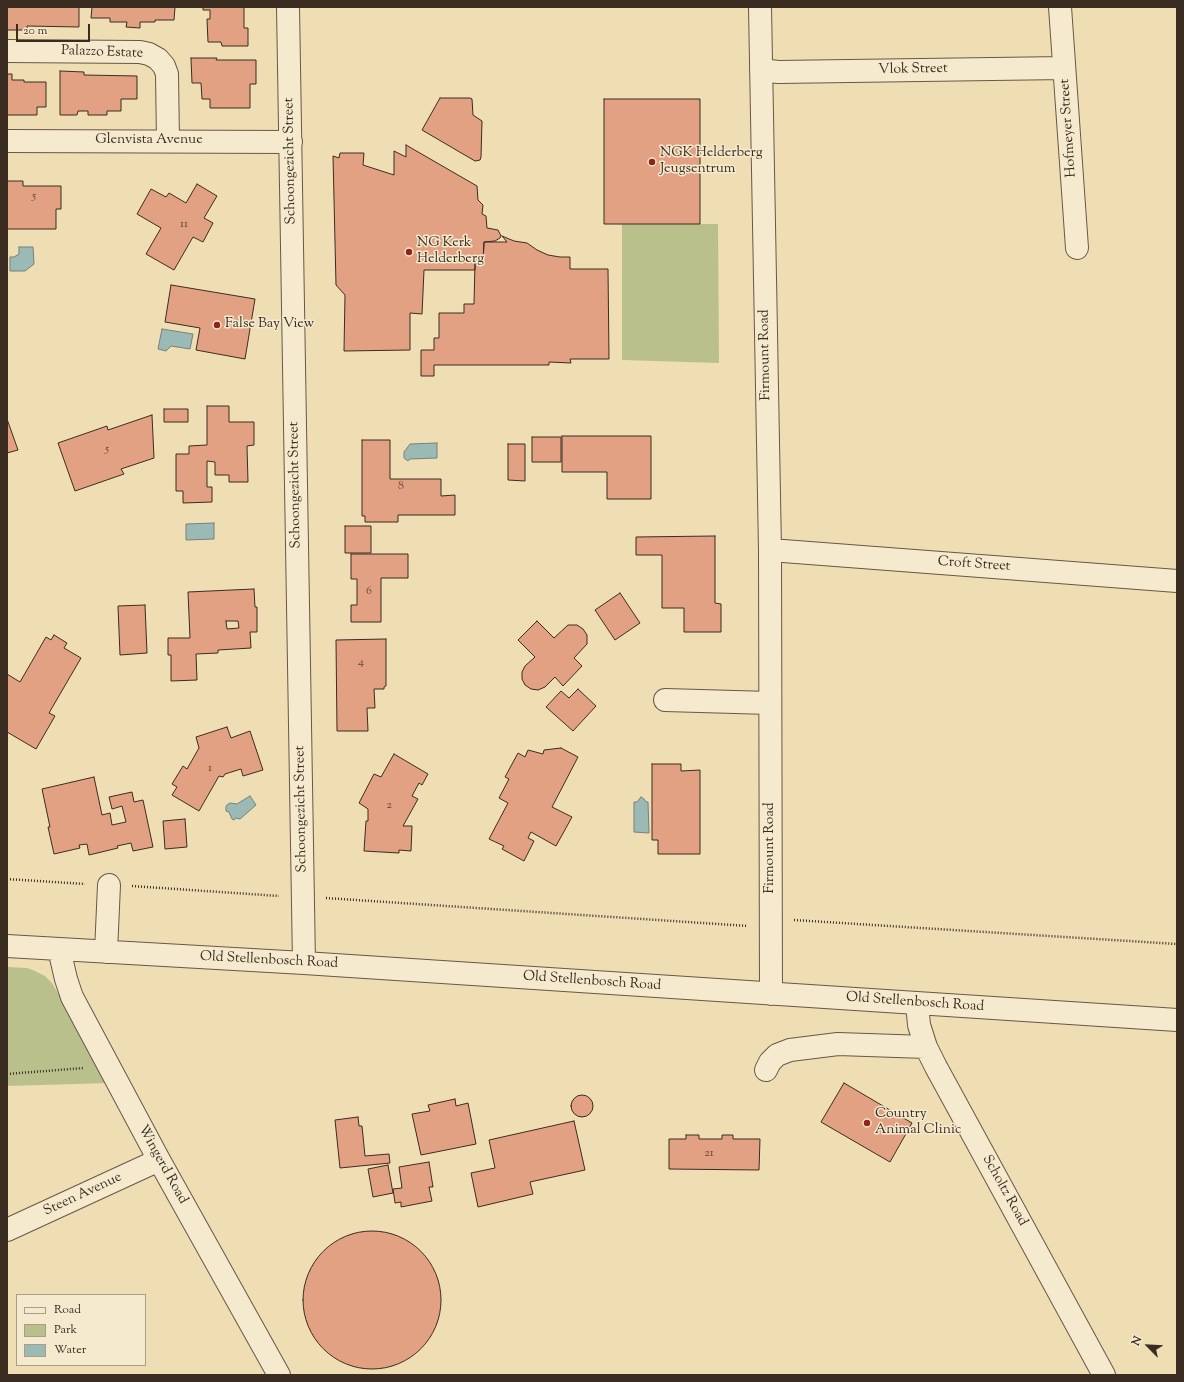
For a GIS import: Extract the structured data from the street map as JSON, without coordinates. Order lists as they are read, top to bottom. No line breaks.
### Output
{"streets":{"street":["Palazzo Estate","Vlok Street","Hofmeyer Street","Glenvista Avenue","Schoongezicht Street","Firmount Road","Croft Street","Old Stellenbosch Road","Wingerd Road","Scholtz Road","Steen Avenue"]},"crossings":[["Palazzo Estate","Glenvista Avenue"],["Vlok Street","Hofmeyer Street"],["Vlok Street","Firmount Road"],["Glenvista Avenue","Schoongezicht Street"],["Schoongezicht Street","Old Stellenbosch Road"],["Firmount Road","Croft Street"],["Firmount Road","Old Stellenbosch Road"],["Old Stellenbosch Road","Wingerd Road"],["Old Stellenbosch Road","Scholtz Road"],["Wingerd Road","Steen Avenue"]],"places":["NGK Helderberg Jeugsentrum","NG Kerk Helderberg","False Bay View","Country Animal Clinic"],"house_numbers":["5","11","5","8","6","4","1","2","21"],"legend":["Road","Park","Water"],"scale_bar":"20 m","north":"top left"}
